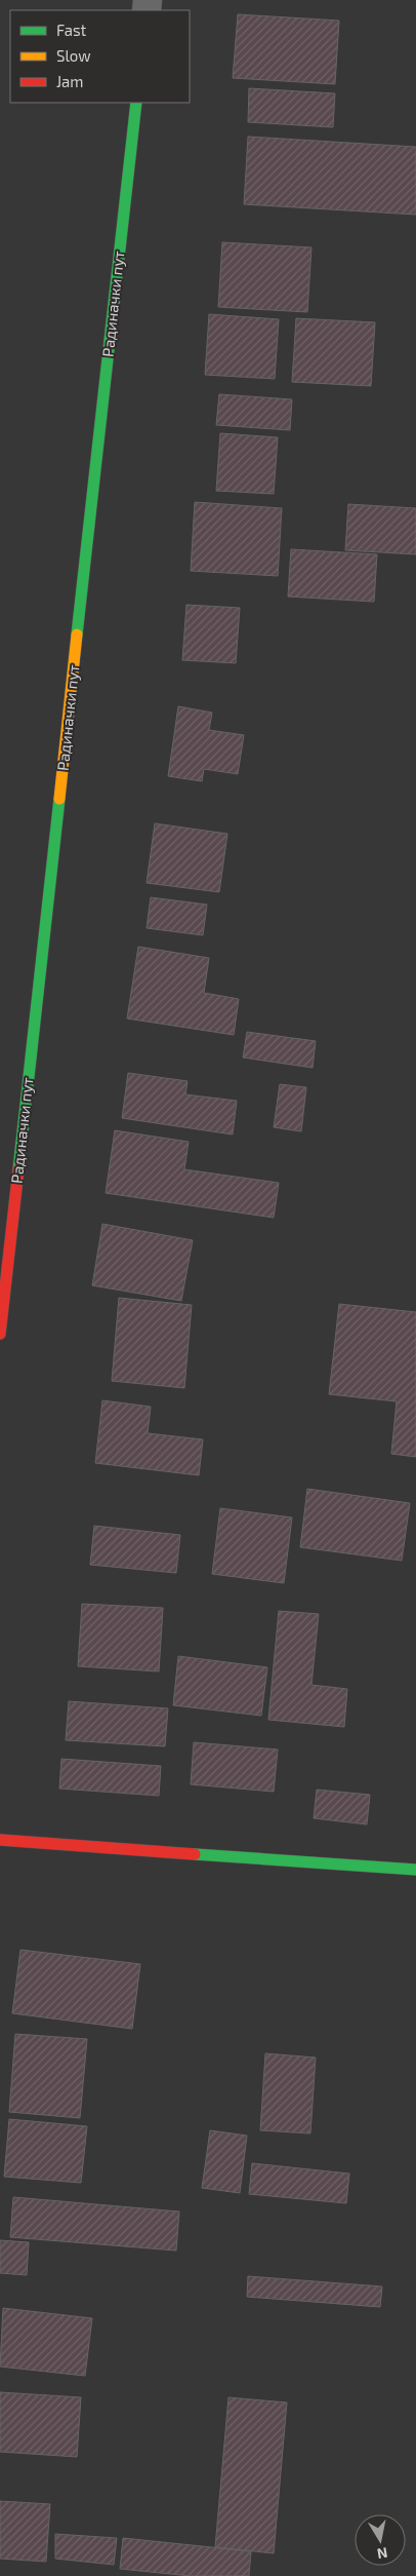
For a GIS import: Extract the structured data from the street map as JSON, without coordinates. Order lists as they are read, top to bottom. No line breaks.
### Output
{"streets":{"street":["Радиначки пут"]},"legend":["Fast","Slow","Jam"],"north":"bottom"}
